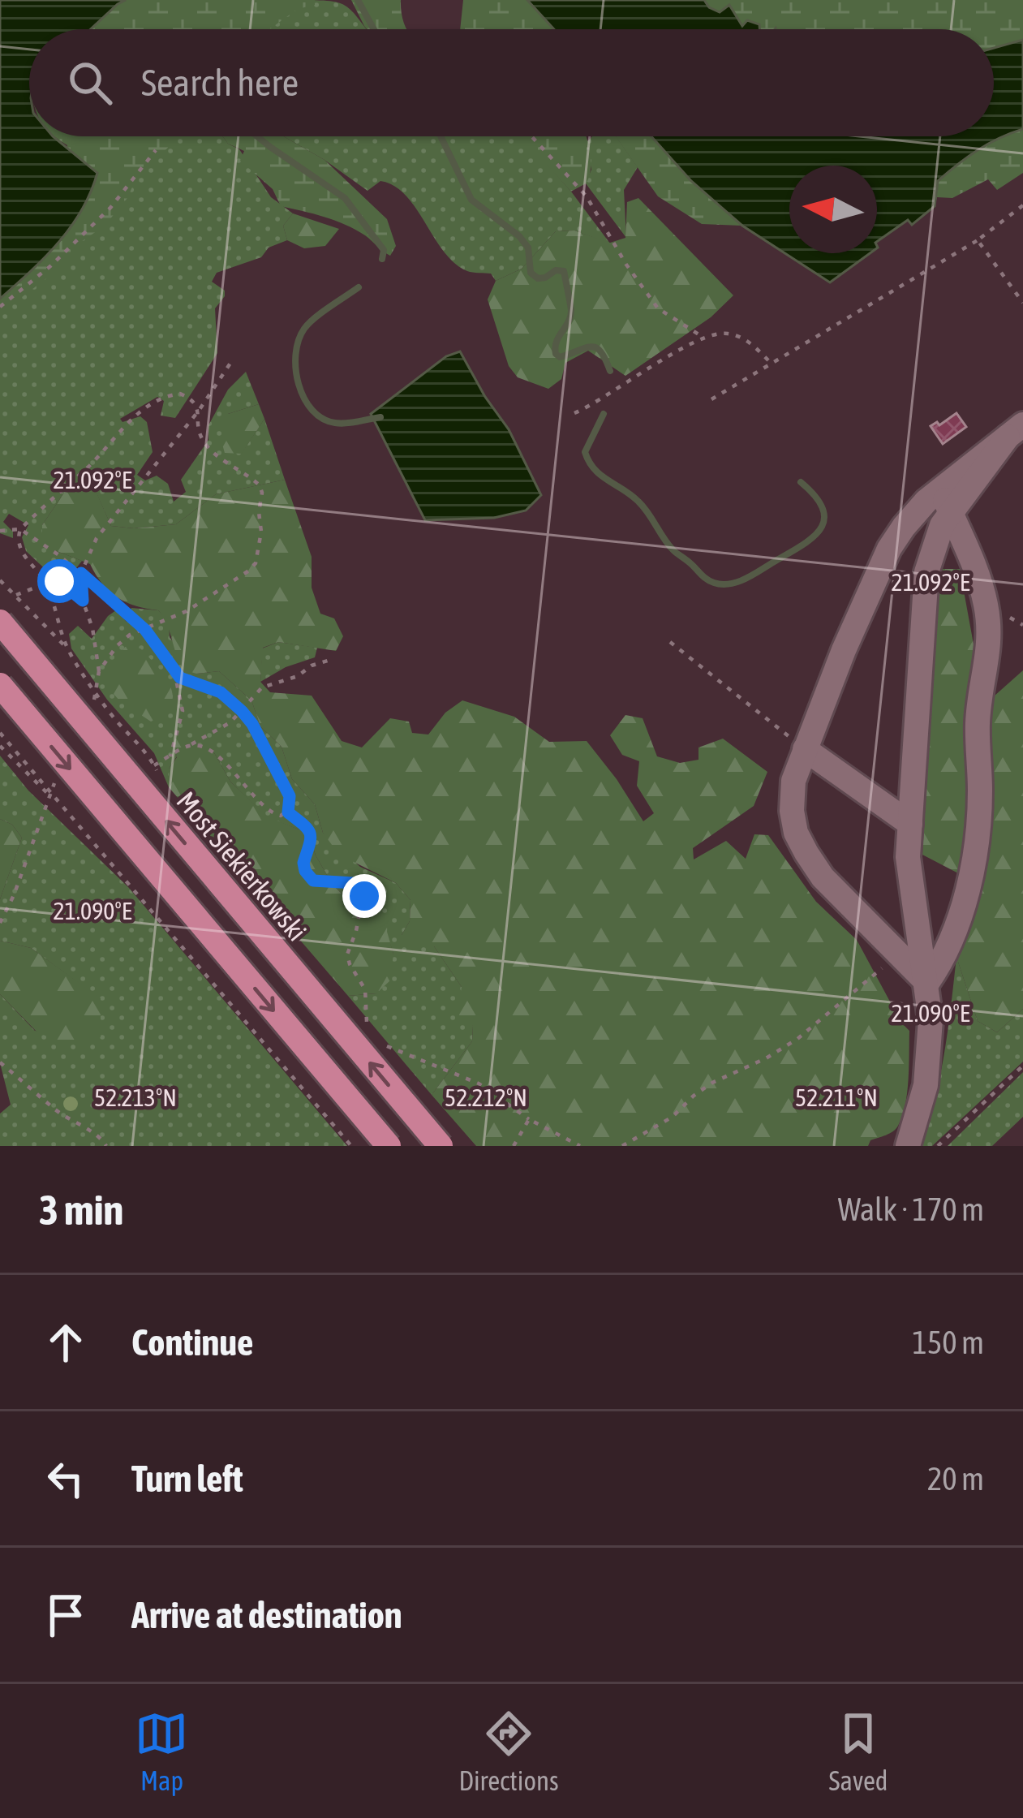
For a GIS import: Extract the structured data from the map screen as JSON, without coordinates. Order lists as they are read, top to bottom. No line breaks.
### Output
{"streets":{"main road":["Most Siekierkowski"]},"north":"left","page":{"search":"Search here","heading":["3 min","Walk · 170 m"],"list":[["Continue","150 m"],["Turn left","20 m"],"Arrive at destination"],"nav":["Map","Directions","Saved"]},"coordinates":["21.092°E","21.090°E","52.213°N","52.212°N","52.211°N"]}
